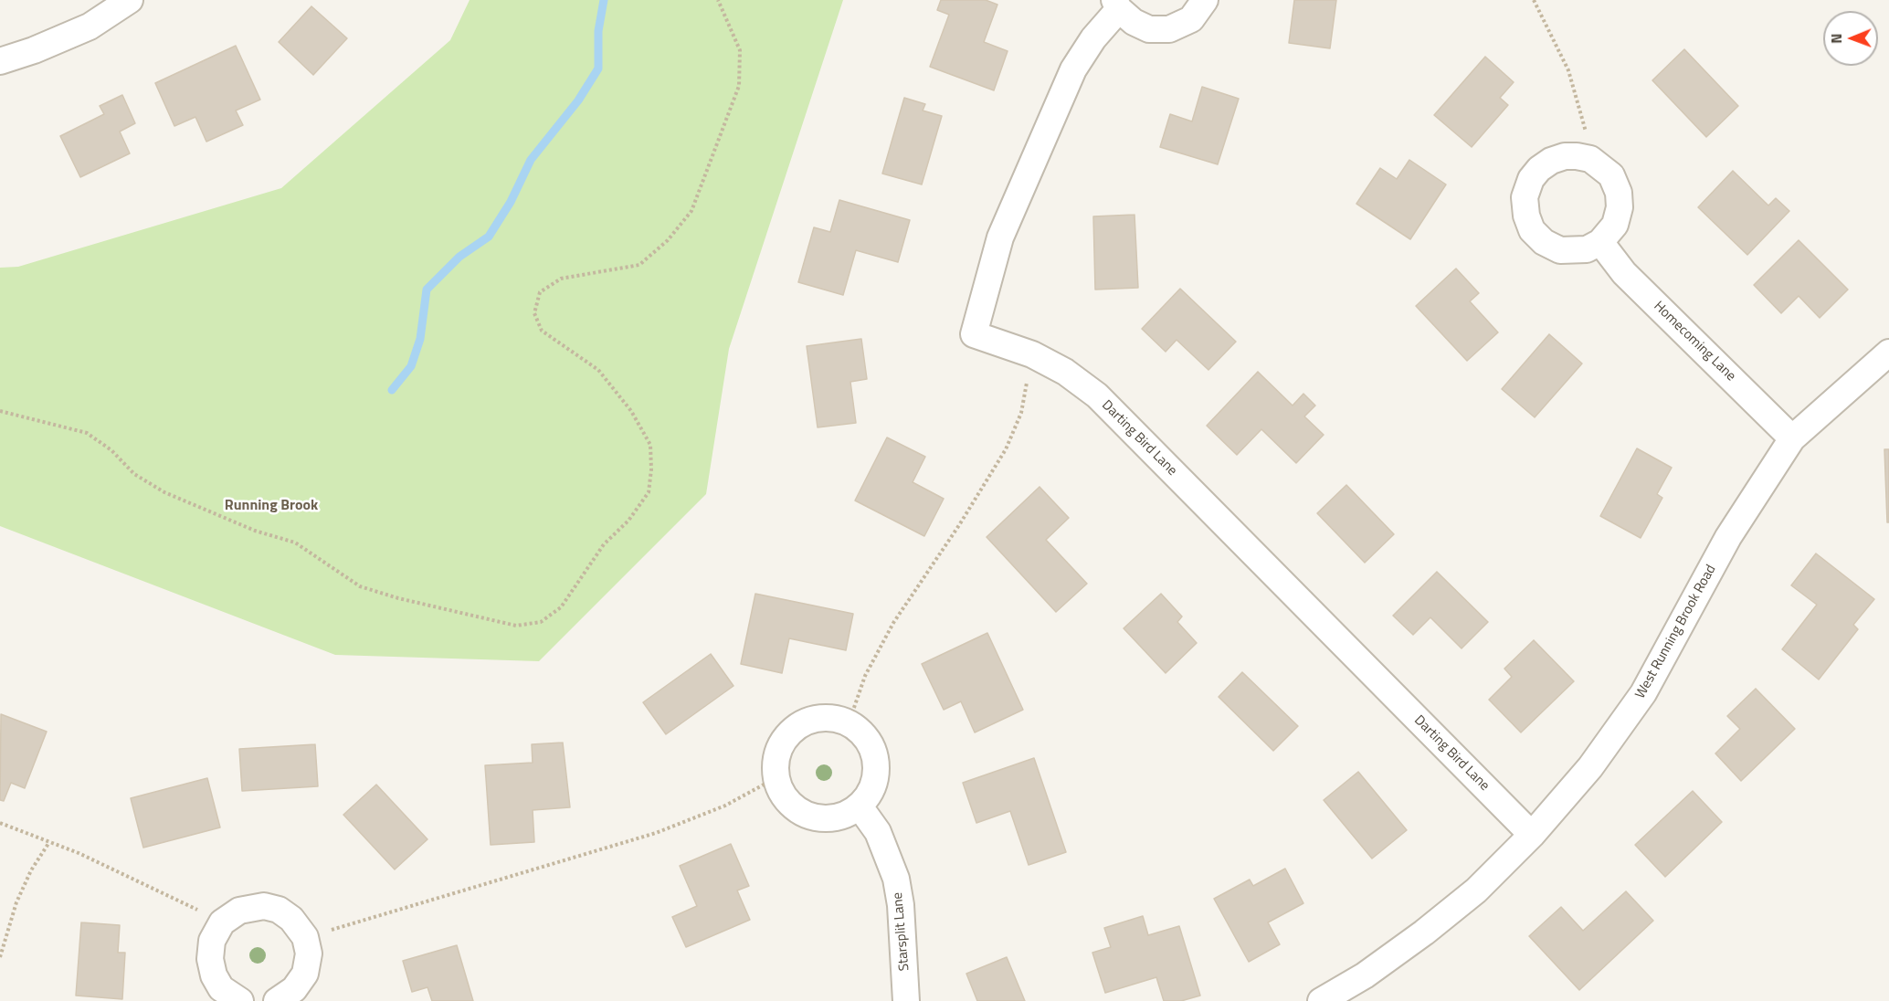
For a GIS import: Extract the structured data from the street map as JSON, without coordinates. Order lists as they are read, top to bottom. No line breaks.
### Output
{"streets":{"street":["Homecoming Lane","Darting Bird Lane","West Running Brook Road","Starsplit Lane"]},"crossings":[["Homecoming Lane","West Running Brook Road"],["Darting Bird Lane","West Running Brook Road"]],"districts":["Running Brook"],"north":"left"}
